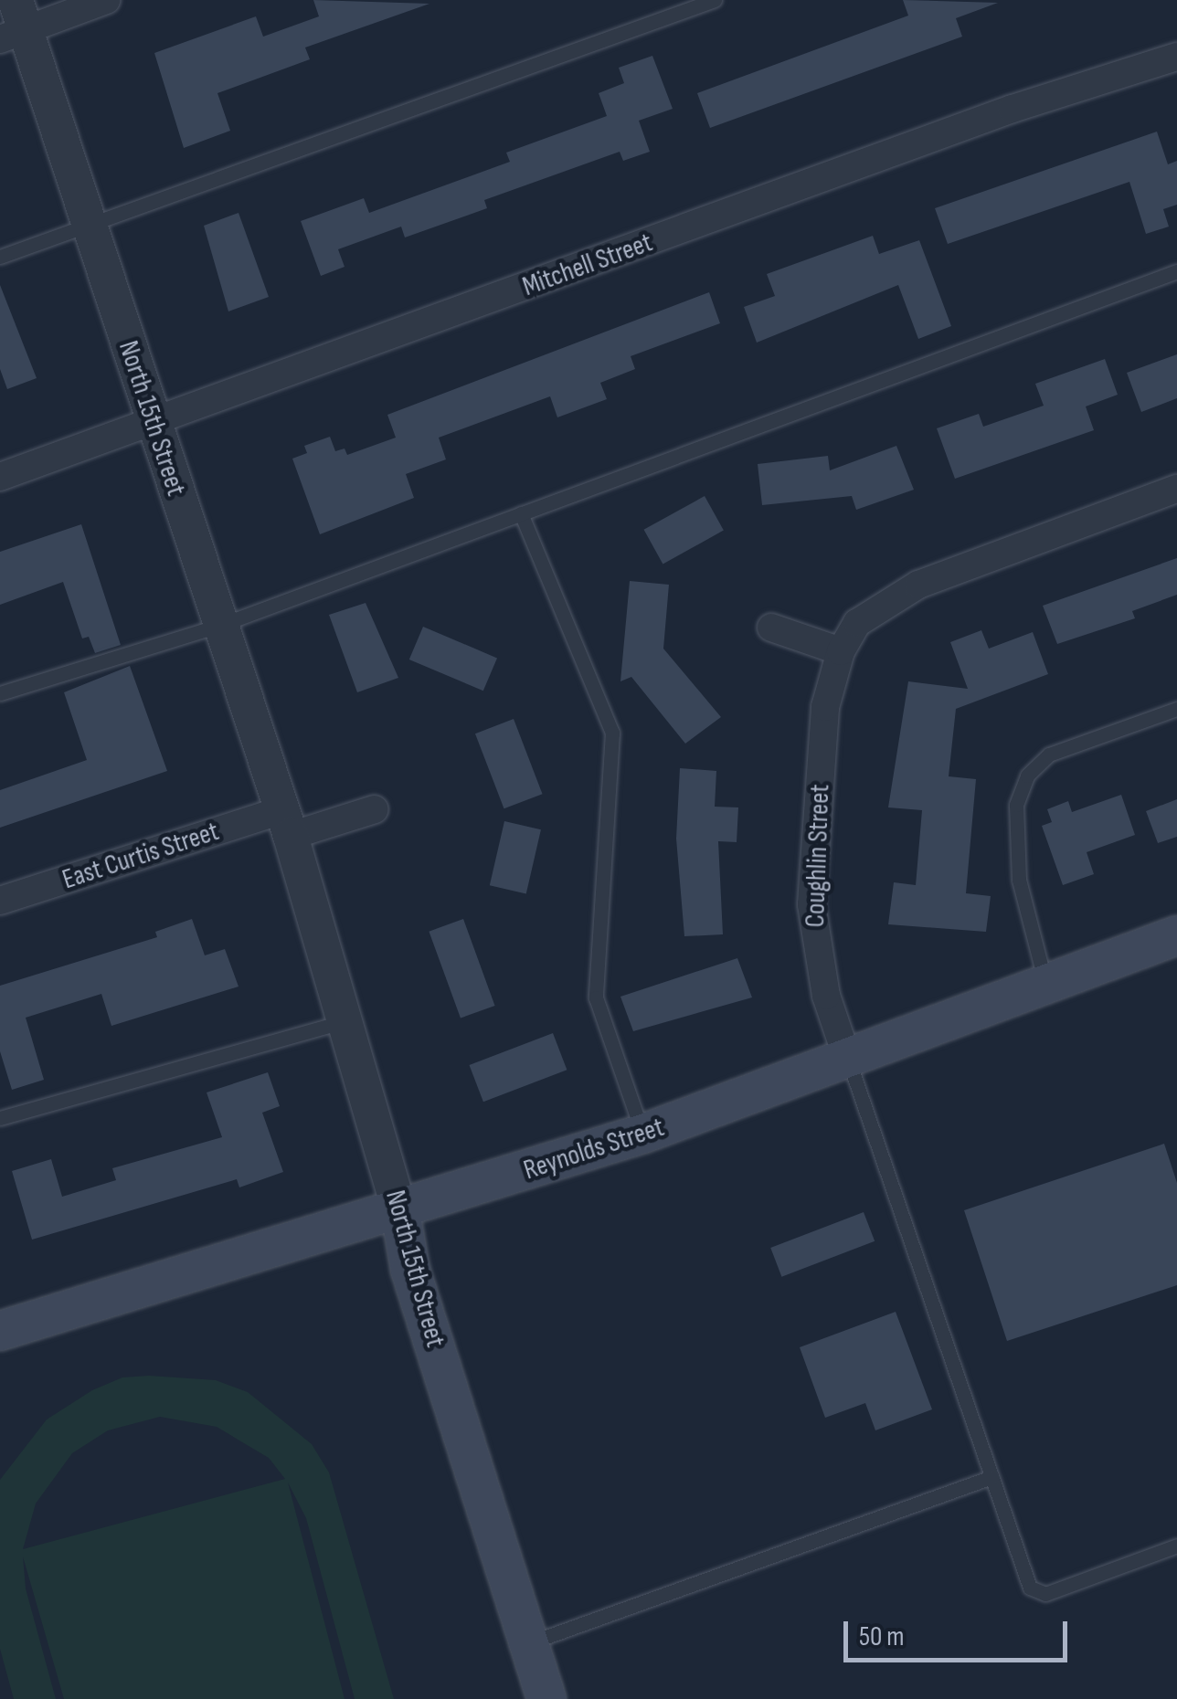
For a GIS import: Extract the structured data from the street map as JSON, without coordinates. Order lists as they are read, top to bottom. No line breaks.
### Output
{"streets":{"main road":["North 15th Street","Reynolds Street"],"street":["Mitchell Street","East Curtis Street","Coughlin Street"]},"crossings":[["Mitchell Street","North 15th Street"],["North 15th Street","East Curtis Street"],["North 15th Street","Reynolds Street"],["Coughlin Street","Reynolds Street"]],"scale_bar":"50 m"}
